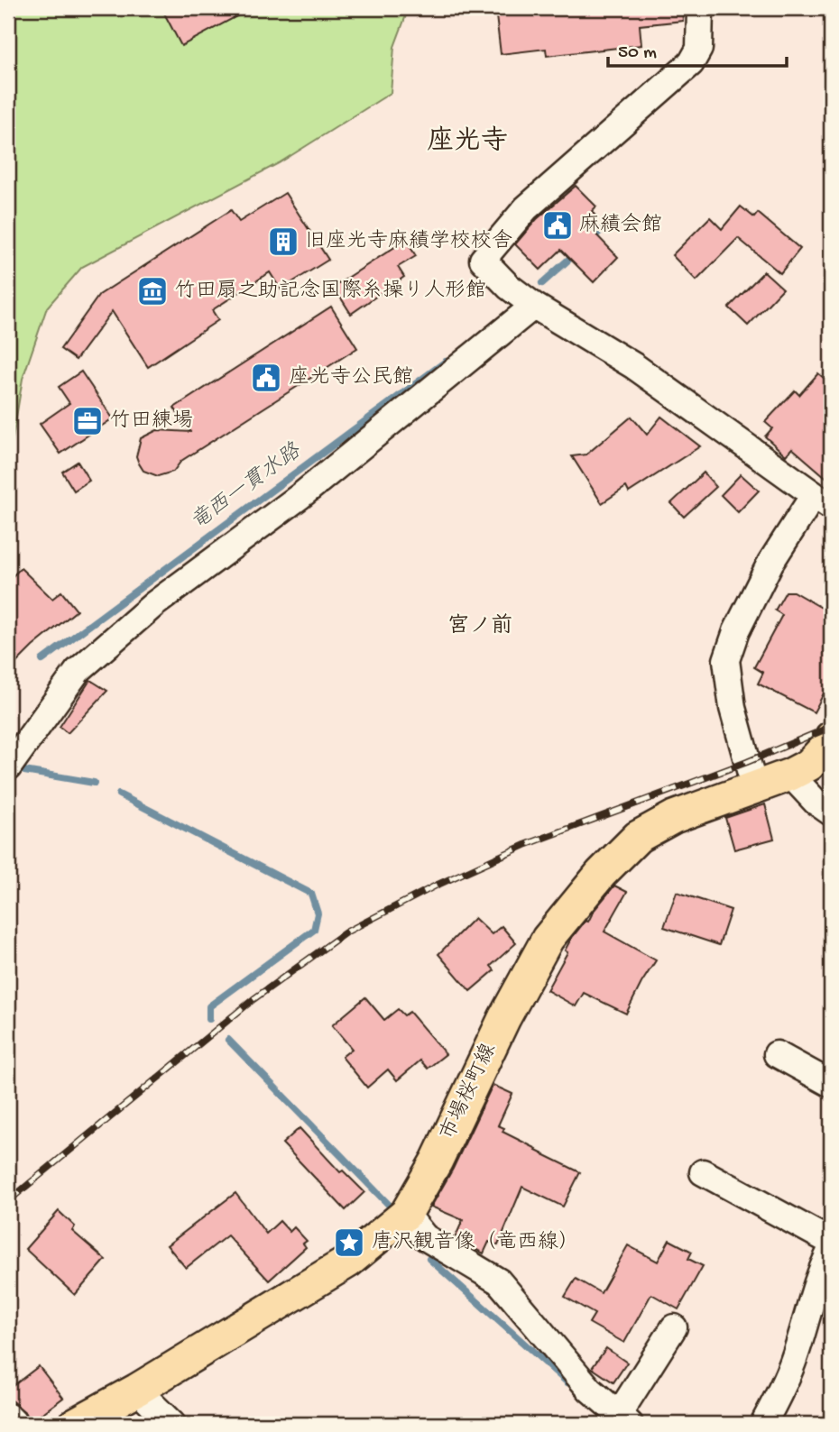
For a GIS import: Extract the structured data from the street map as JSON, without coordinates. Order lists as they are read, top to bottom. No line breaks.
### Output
{"streets":{"main road":["市場桜町線"]},"districts":["座光寺","宮ノ前"],"water":["竜西一貫水路"],"places":{"public building":["麻績会館","座光寺公民館"],"building":["旧座光寺麻績学校校舎"],"museum":["竹田扇之助記念国際糸操り人形館"],"office":["竹田練場"],"place":["唐沢観音像（竜西線）"]},"scale_bar":"50 m"}
